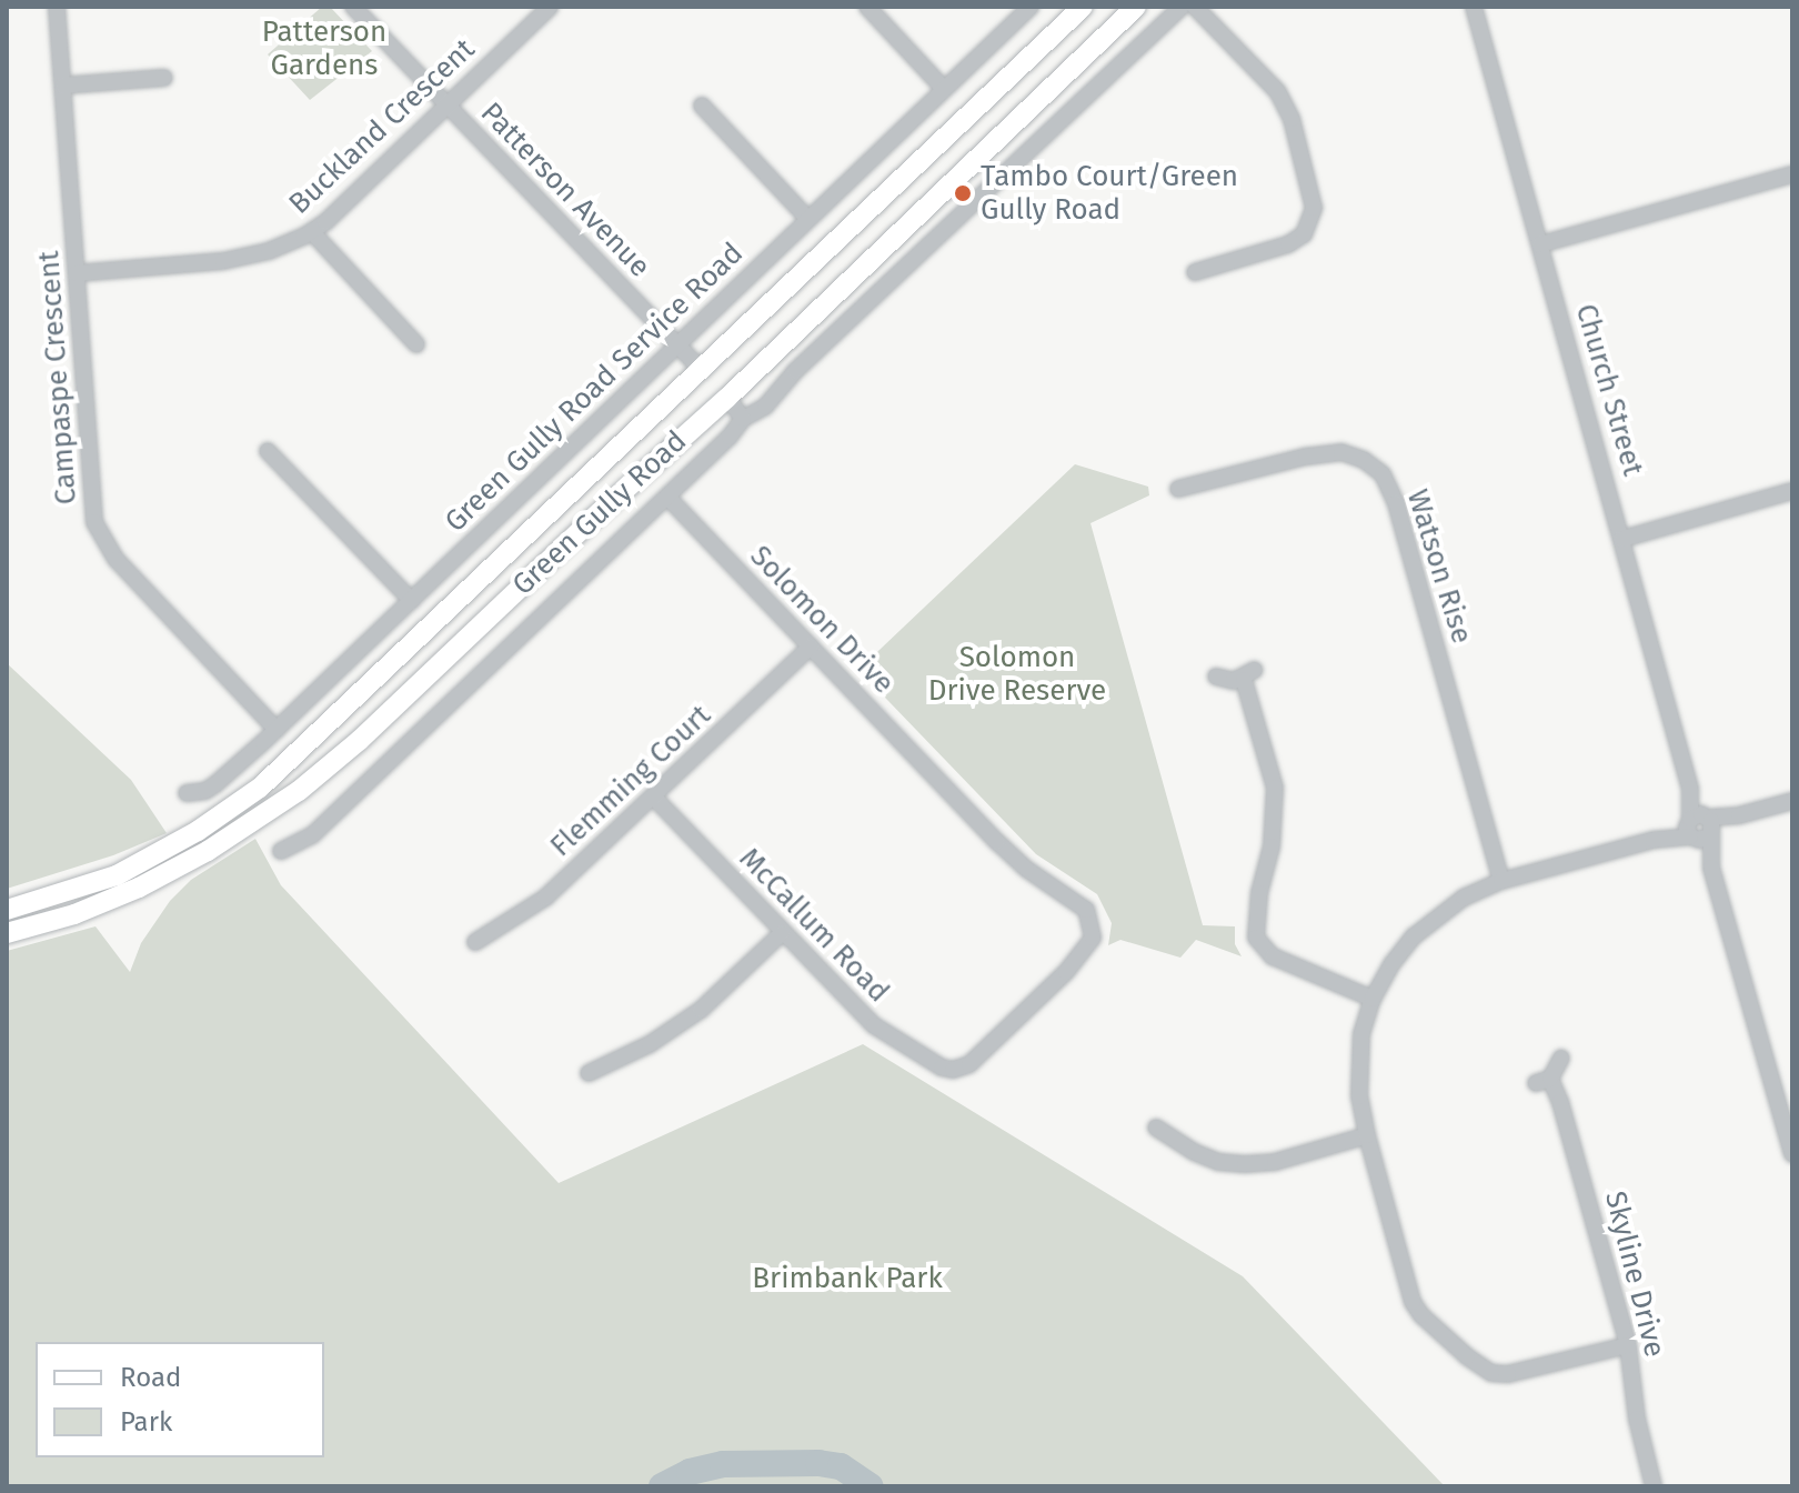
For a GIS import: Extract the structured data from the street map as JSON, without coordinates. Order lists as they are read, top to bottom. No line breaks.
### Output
{"streets":{"main road":["Green Gully Road"],"street":["Buckland Crescent","Patterson Avenue","Campaspe Crescent","Green Gully Road Service Road","Church Street","Watson Rise","Solomon Drive","Flemming Court","McCallum Road","Skyline Drive"]},"crossings":[["Buckland Crescent","Patterson Avenue"],["Buckland Crescent","Campaspe Crescent"],["Patterson Avenue","Green Gully Road Service Road"],["Patterson Avenue","Green Gully Road"],["Campaspe Crescent","Green Gully Road Service Road"],["Solomon Drive","Flemming Court"],["Solomon Drive","McCallum Road"],["Flemming Court","McCallum Road"]],"parks":["Patterson Gardens","Solomon Drive Reserve","Brimbank Park"],"places":["Tambo Court/Green Gully Road"],"legend":["Road","Park"]}
